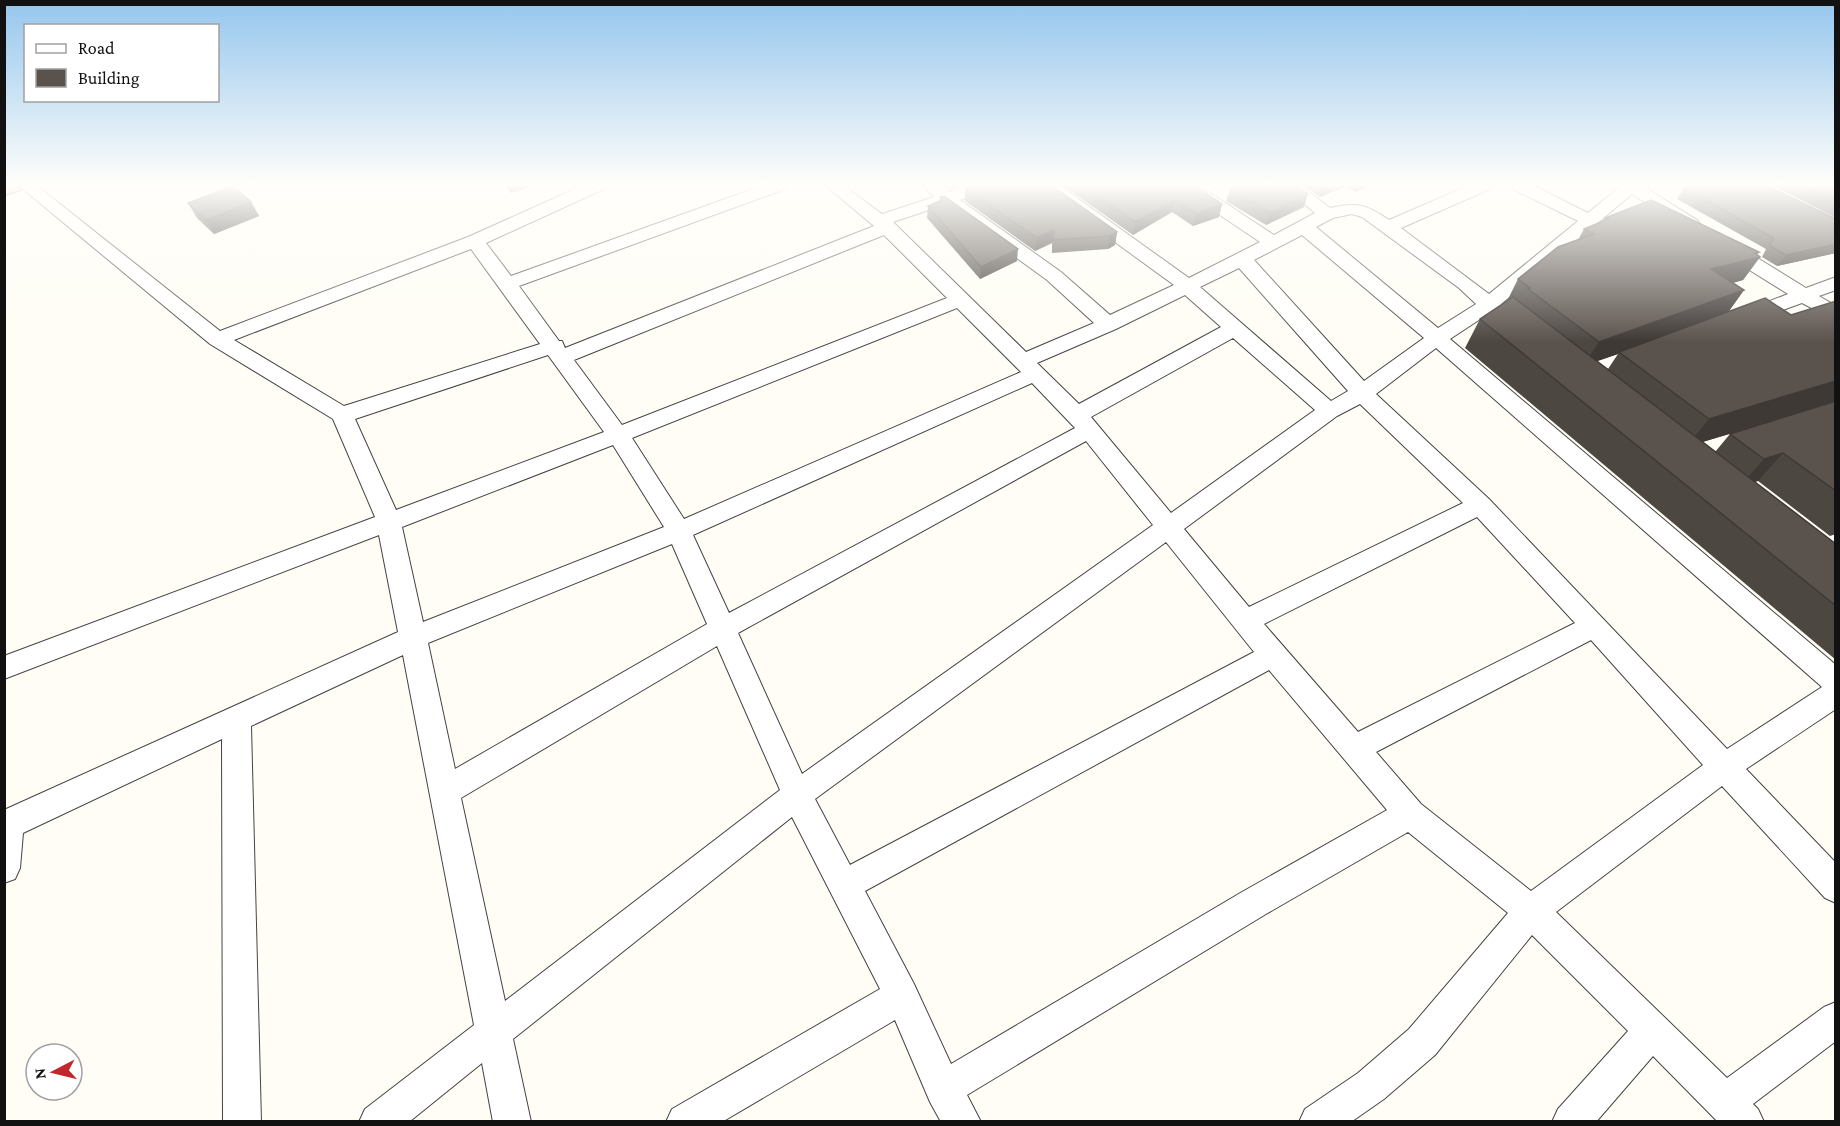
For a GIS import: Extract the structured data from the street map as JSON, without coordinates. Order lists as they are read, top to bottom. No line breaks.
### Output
{"legend":["Road","Building"],"north":"left"}
